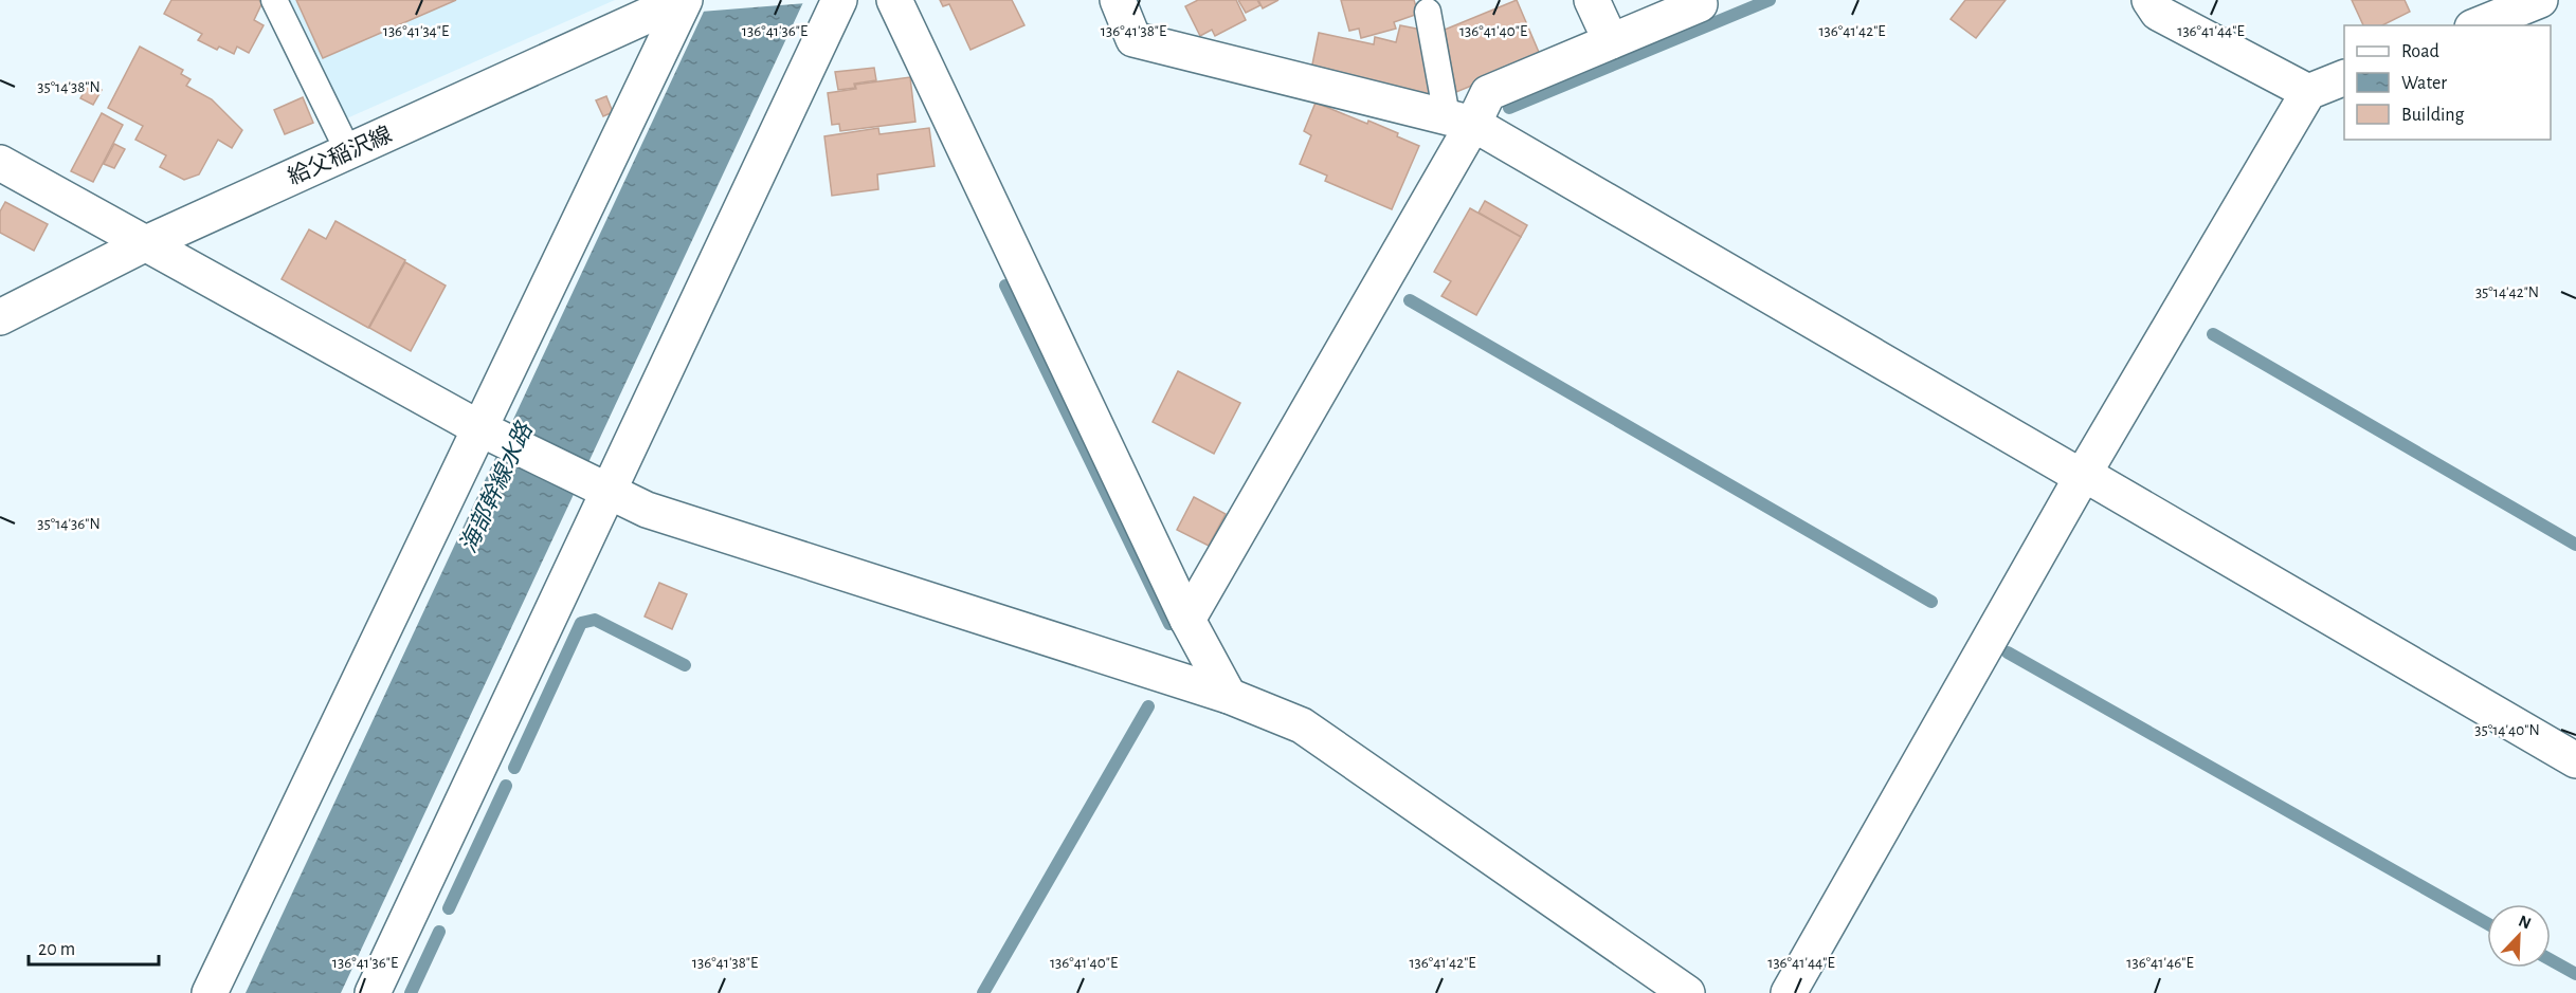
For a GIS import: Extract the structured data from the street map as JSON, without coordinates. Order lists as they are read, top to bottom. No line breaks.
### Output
{"streets":{"street":["給父稲沢線"]},"water":["海部幹線水路"],"legend":["Road","Water","Building"],"scale_bar":"20 m","north":"top right","coordinates":["136°41'34\"E","136°41'36\"E","136°41'40\"E","136°41'42\"E","136°41'44\"E","136°41'38\"E","35°14'38\"N","35°14'42\"N","35°14'36\"N","35°14'40\"N","136°41'46\"E"]}
